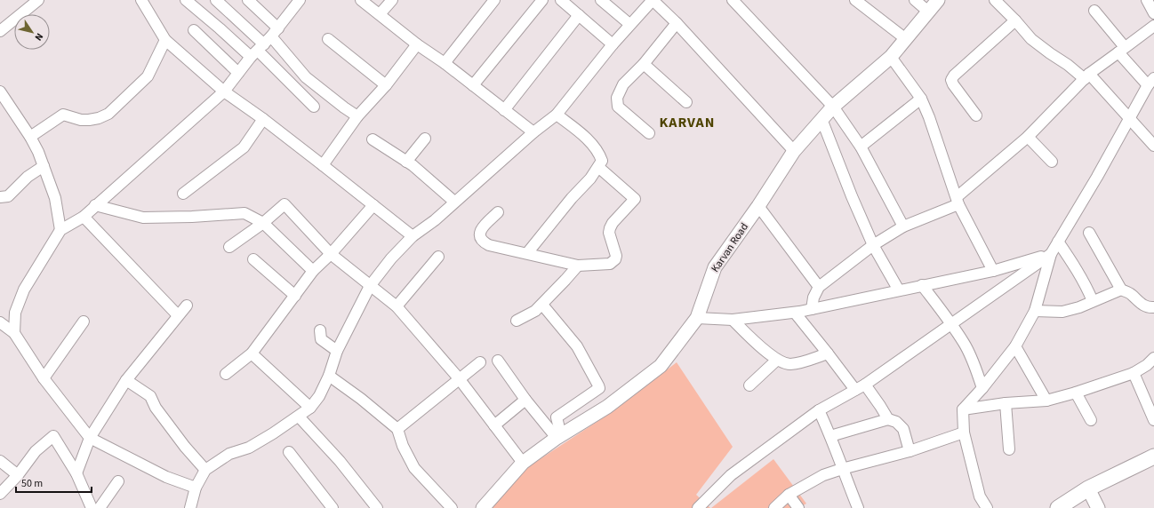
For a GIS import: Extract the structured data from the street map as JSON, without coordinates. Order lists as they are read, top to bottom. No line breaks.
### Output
{"streets":{"street":["Karvan Road"]},"districts":["KARVAN"],"scale_bar":"50 m","north":"bottom right"}
